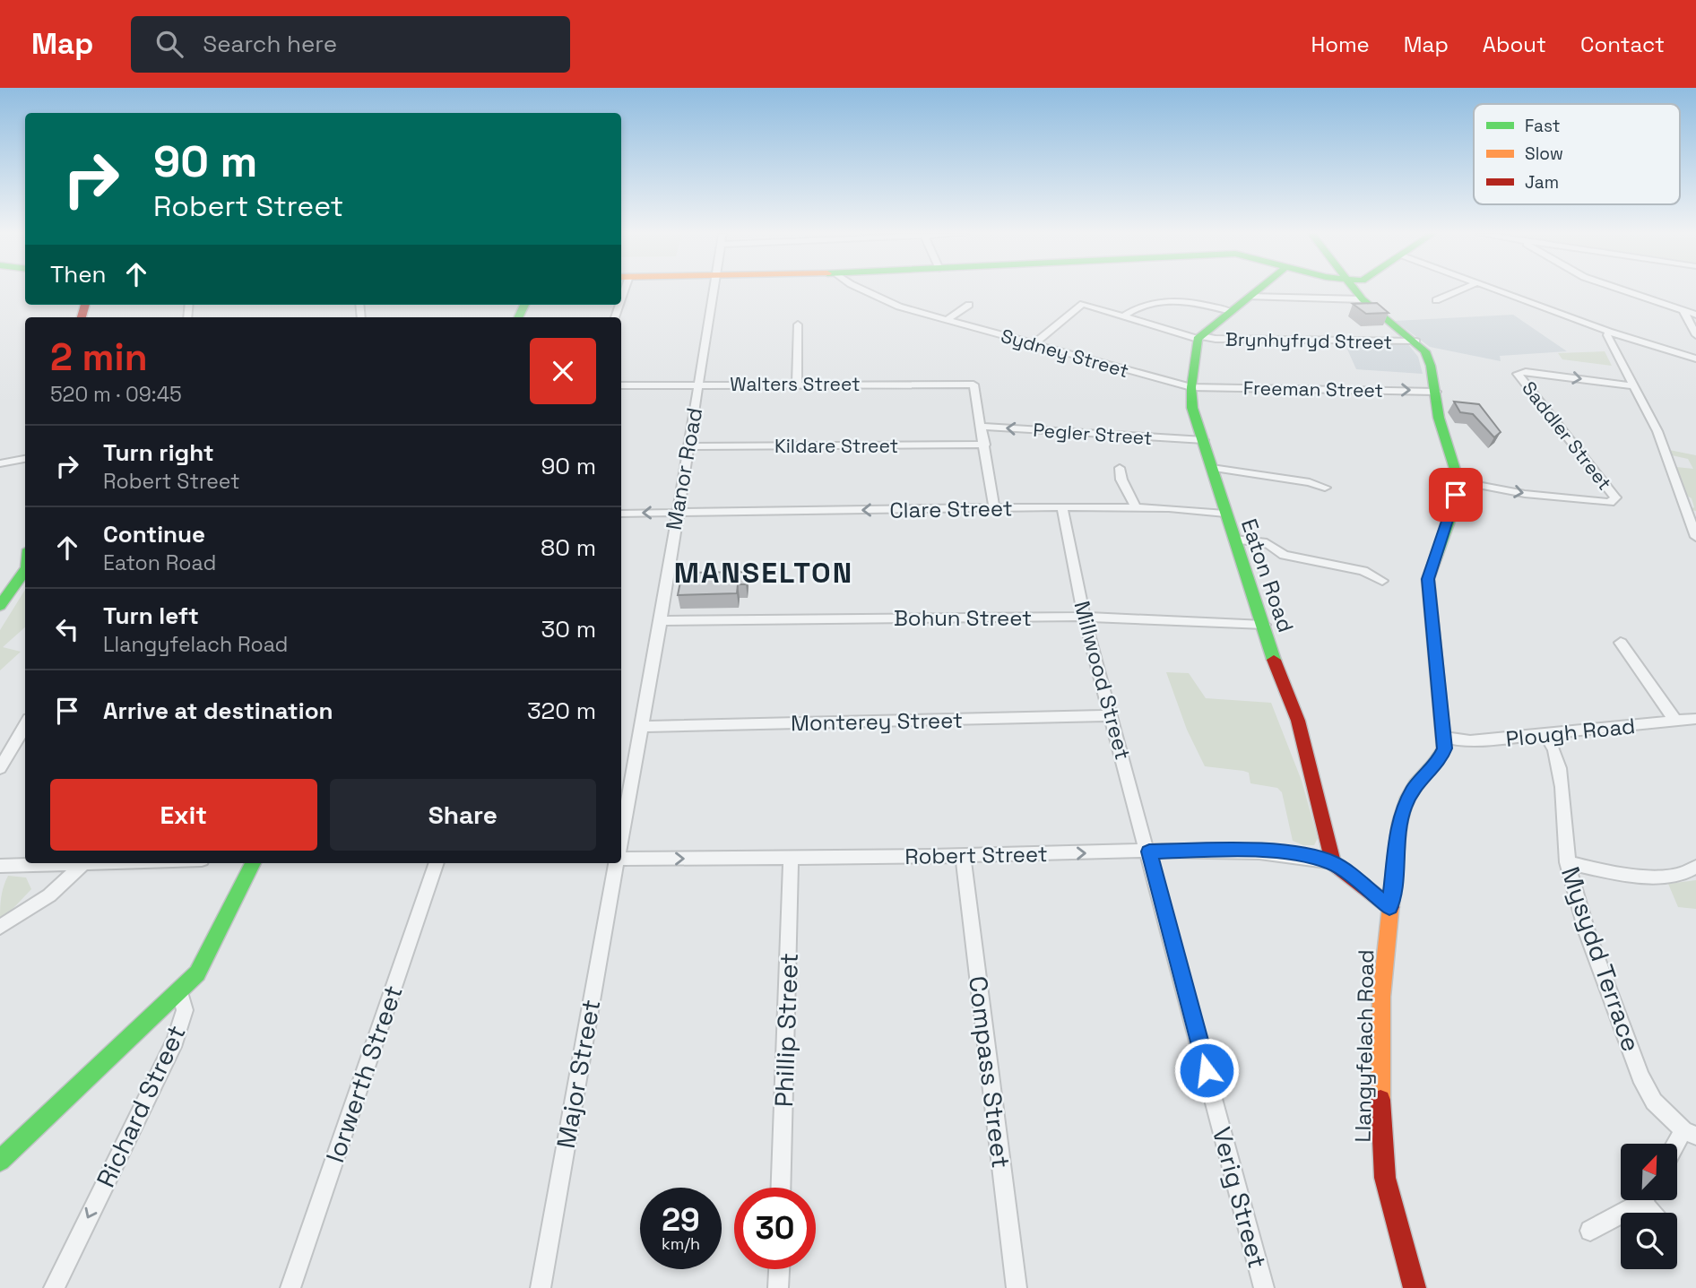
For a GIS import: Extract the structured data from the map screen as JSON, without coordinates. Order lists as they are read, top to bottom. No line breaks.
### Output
{"streets":{"street":["Brynhyfryd Street","Sydney Street","Walters Street","Freeman Street","Pegler Street","Saddler Street","Kildare Street","Manor Road","Clare Street","Eaton Road","Bohun Street","Millwood Street","Monterey Street","Plough Road","Robert Street","Mysydd Terrace","Phillip Street","Llangyfelach Road","Compass Street","Iorwerth Street","Major Street","Richard Street","Verig Street"]},"crossings":[["Brynhyfryd Street","Sydney Street"],["Brynhyfryd Street","Eaton Road"],["Brynhyfryd Street","Llangyfelach Road"],["Sydney Street","Freeman Street"],["Sydney Street","Eaton Road"],["Walters Street","Pegler Street"],["Walters Street","Manor Road"],["Freeman Street","Eaton Road"],["Freeman Street","Llangyfelach Road"],["Pegler Street","Eaton Road"],["Saddler Street","Llangyfelach Road"],["Kildare Street","Manor Road"],["Manor Road","Clare Street"],["Manor Road","Bohun Street"],["Manor Road","Monterey Street"],["Clare Street","Eaton Road"],["Clare Street","Millwood Street"],["Eaton Road","Bohun Street"],["Eaton Road","Robert Street"],["Bohun Street","Millwood Street"],["Millwood Street","Monterey Street"],["Millwood Street","Robert Street"],["Millwood Street","Verig Street"],["Plough Road","Mysydd Terrace"],["Plough Road","Llangyfelach Road"],["Robert Street","Phillip Street"],["Robert Street","Compass Street"],["Robert Street","Verig Street"]],"one_way":["Pegler Street","Clare Street","Robert Street"],"districts":["MANSELTON"],"legend":["Fast","Slow","Jam"],"north":"top right","page":{"header":"Map","search":"Search here","nav":["Home","Map","About","Contact"],"turn":["90 m","Robert Street"],"then":"Then","heading":["2 min","520 m · 09:45"],"list":[{"name":"Turn right","note":"Robert Street","value":"90 m"},{"name":"Continue","note":"Eaton Road","value":"80 m"},{"name":"Turn left","note":"Llangyfelach Road","value":"30 m"},{"name":"Arrive at destination","value":"320 m"}],"buttons":["Exit","Share"],"speed":"29 km/h","limit":"30"}}
